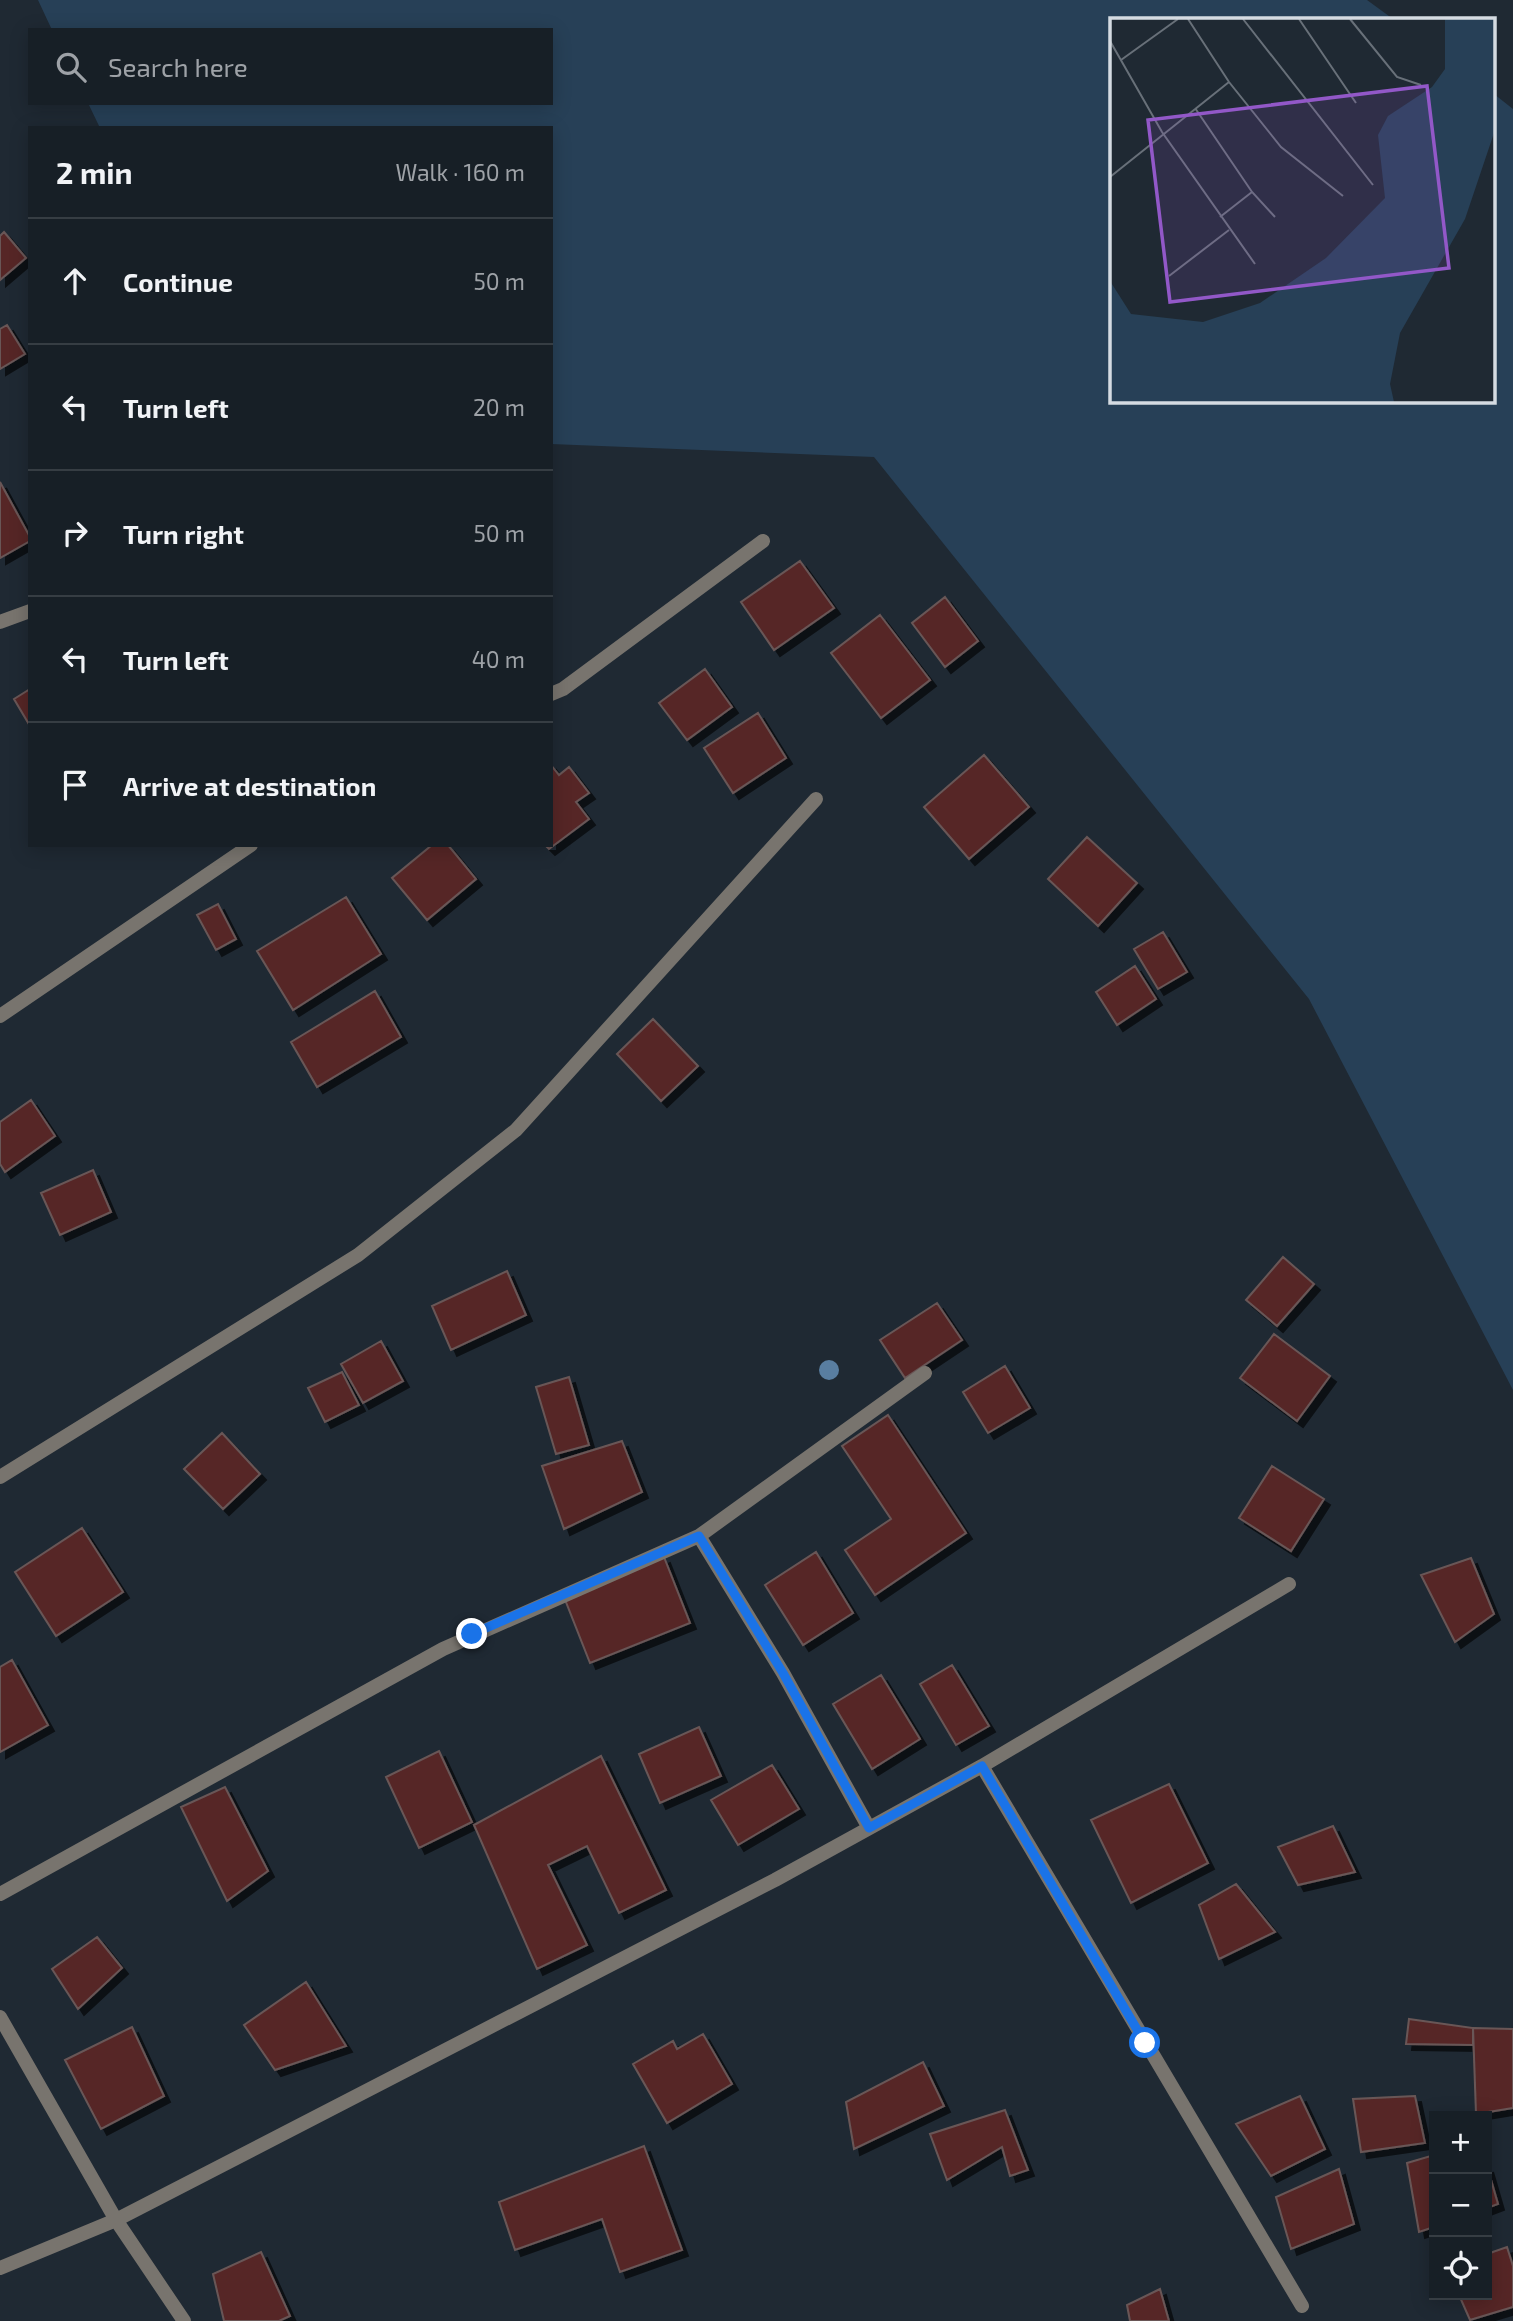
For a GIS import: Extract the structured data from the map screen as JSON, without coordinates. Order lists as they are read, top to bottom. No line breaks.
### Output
{"page":{"search":"Search here","heading":["2 min","Walk · 160 m"],"list":[["Continue","50 m"],["Turn left","20 m"],["Turn right","50 m"],["Turn left","40 m"],"Arrive at destination"],"map_buttons":["+","−"]}}
